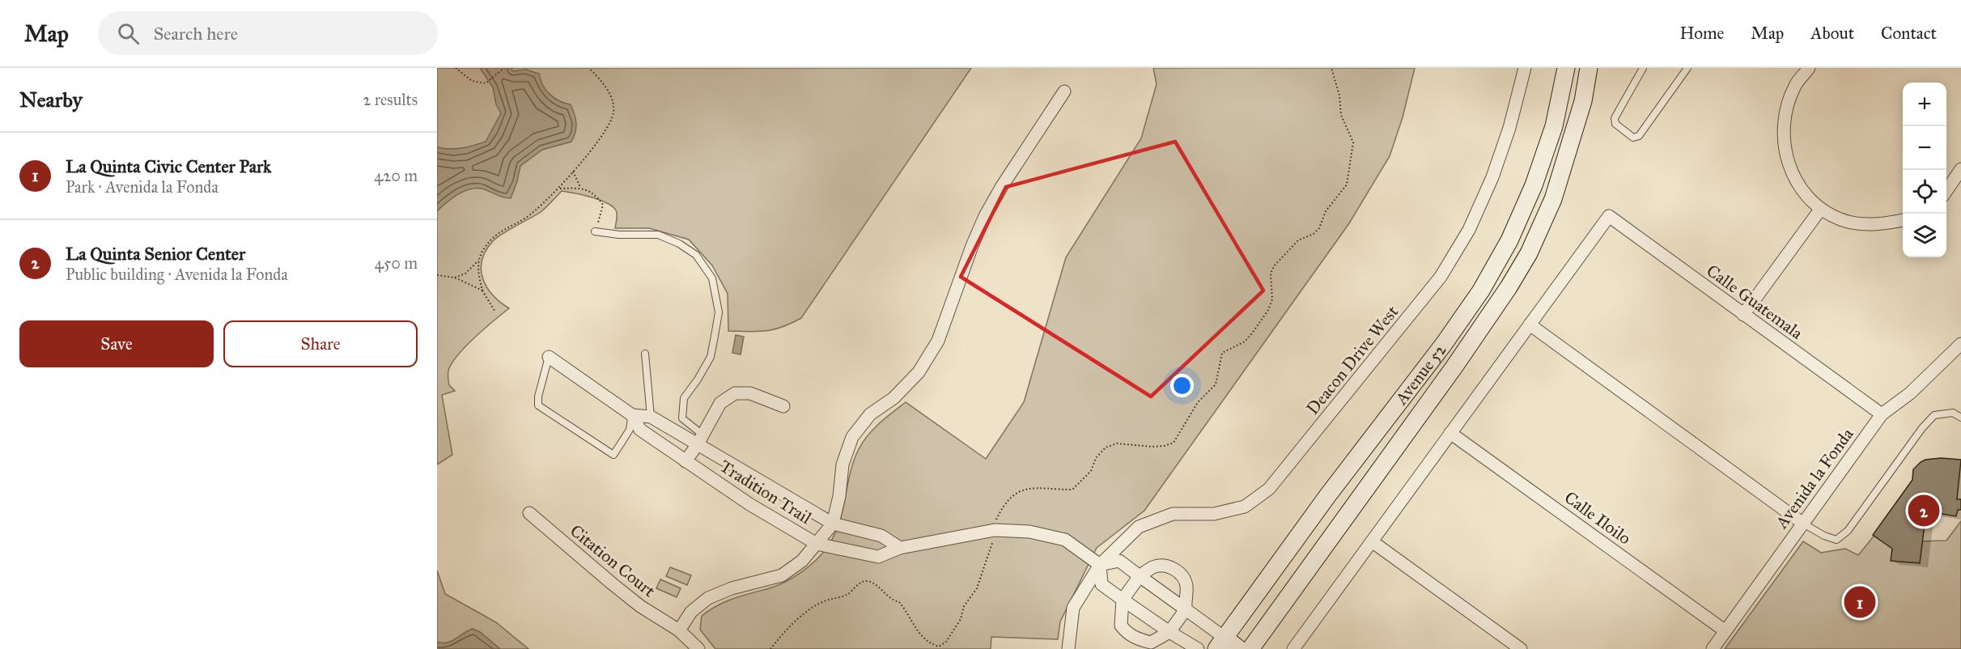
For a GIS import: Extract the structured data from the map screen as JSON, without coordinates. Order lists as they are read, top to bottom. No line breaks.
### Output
{"streets":{"main road":["Avenue 52"],"street":["Calle Guatemala","Deacon Drive West","Avenida la Fonda","Tradition Trail","Calle Iloilo","Citation Court"]},"crossings":[["Calle Guatemala","Avenida la Fonda"],["Deacon Drive West","Tradition Trail"],["Avenida la Fonda","Calle Iloilo"]],"page":{"header":"Map","search":"Search here","nav":["Home","Map","About","Contact"],"heading":["Nearby","2 results"],"map_buttons":["+","−"],"list":[{"mark":"1","name":"La Quinta Civic Center Park","note":"Park · Avenida la Fonda","value":"420 m"},{"mark":"2","name":"La Quinta Senior Center","note":"Public building · Avenida la Fonda","value":"450 m"}],"buttons":["Save","Share"],"pins":["2","1"]}}
